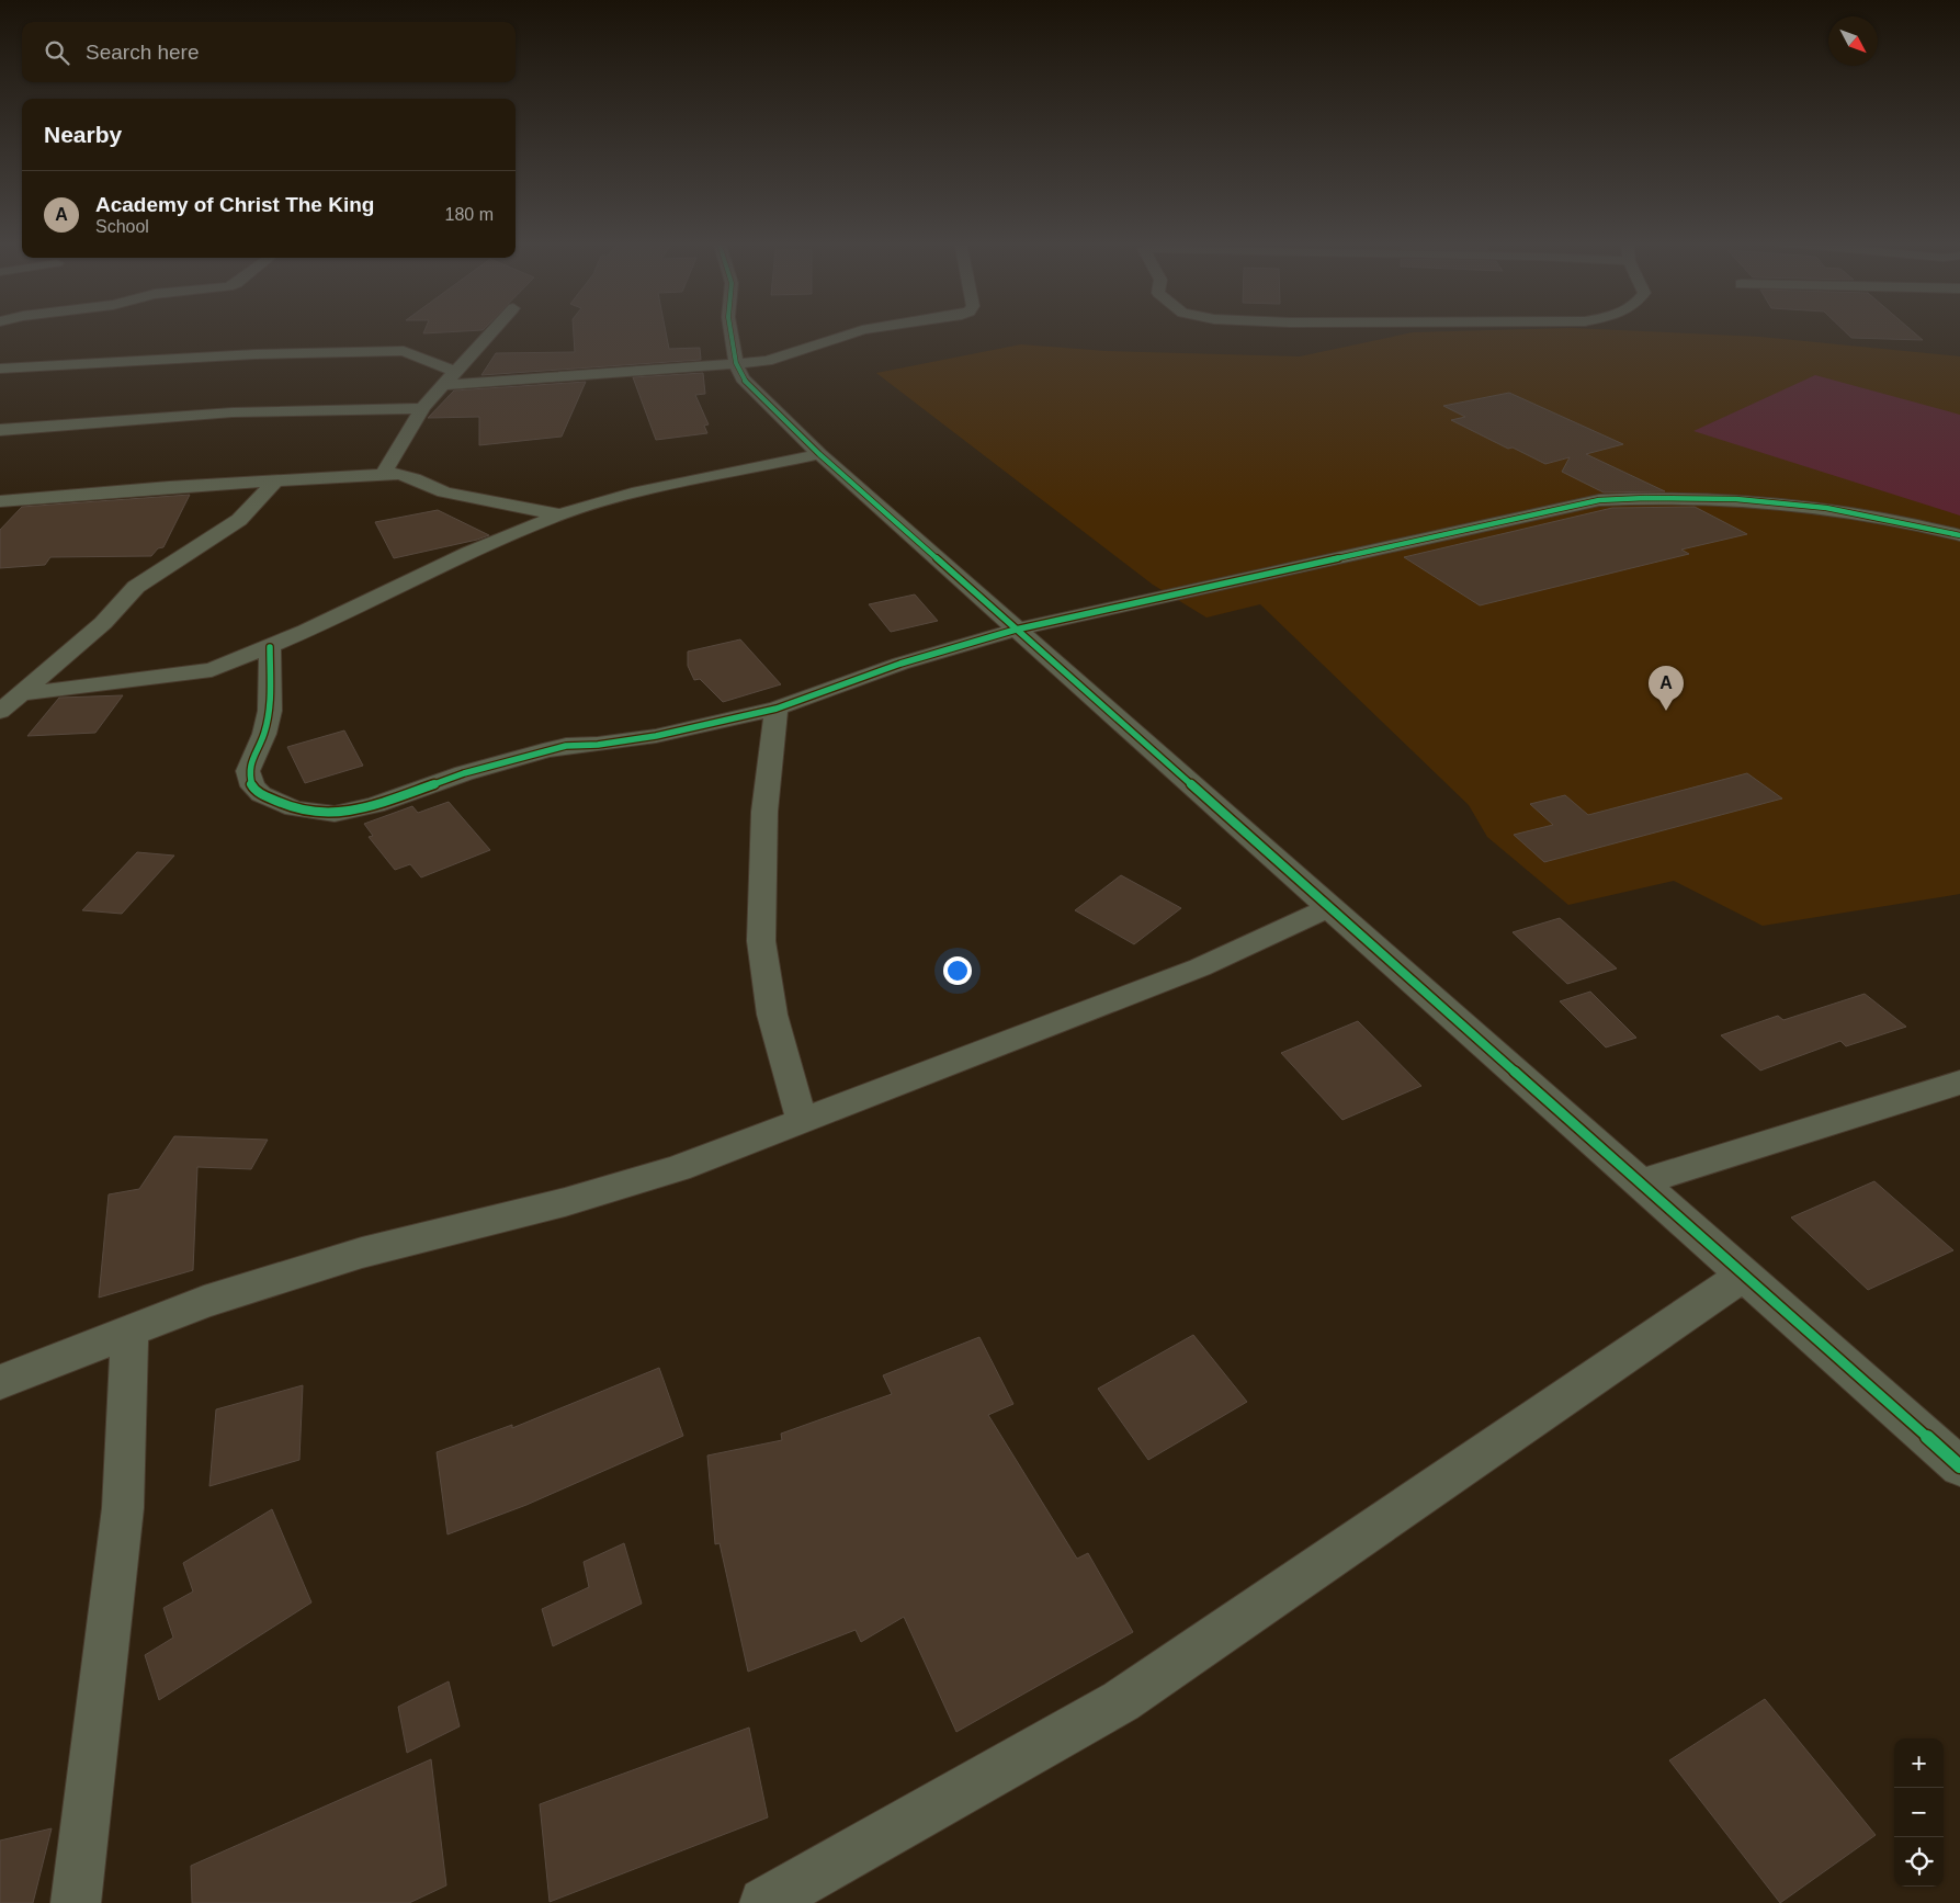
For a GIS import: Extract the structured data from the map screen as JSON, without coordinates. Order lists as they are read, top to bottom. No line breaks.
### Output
{"north":"bottom right","page":{"search":"Search here","heading":"Nearby","list":[{"mark":"A","name":"Academy of Christ The King","note":"School","value":"180 m"}],"pins":"A","map_buttons":["+","−"]}}
